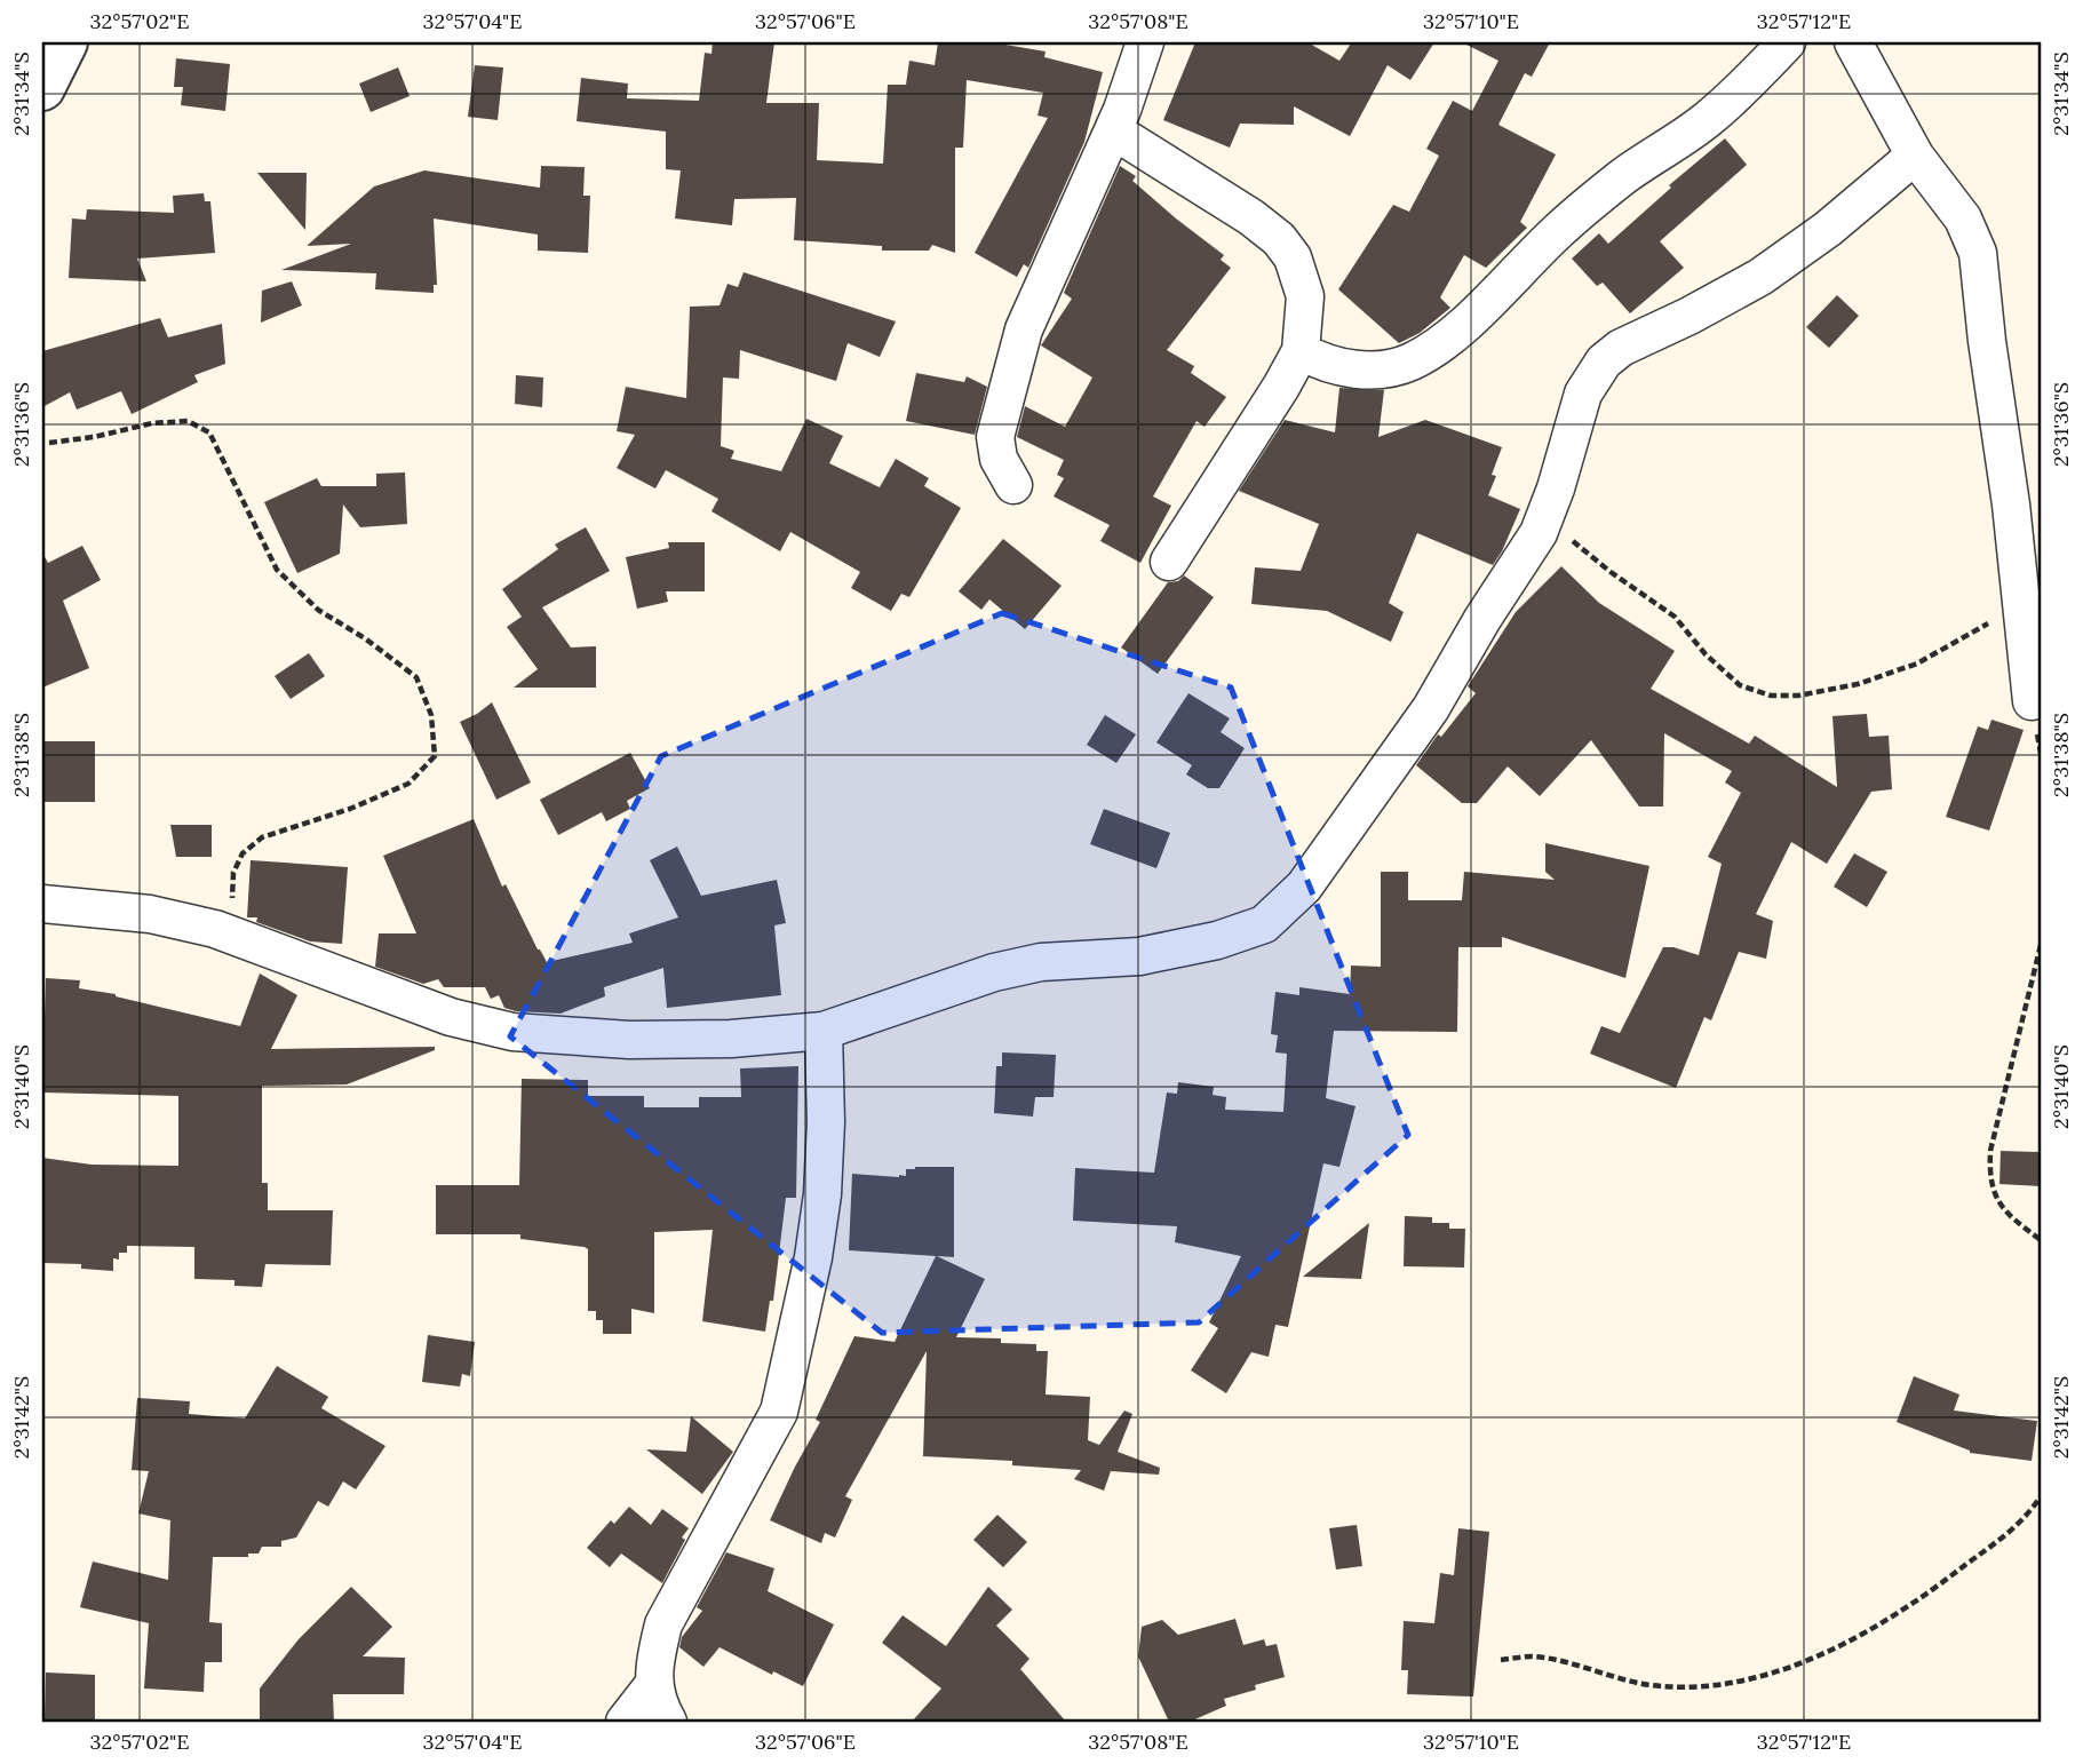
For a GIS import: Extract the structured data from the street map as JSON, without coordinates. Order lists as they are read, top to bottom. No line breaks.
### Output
{"coordinates":["32°57'02\"E","32°57'04\"E","32°57'06\"E","32°57'08\"E","32°57'10\"E","32°57'12\"E","2°31'34\"S","2°31'36\"S","2°31'38\"S","2°31'40\"S","2°31'42\"S"]}
